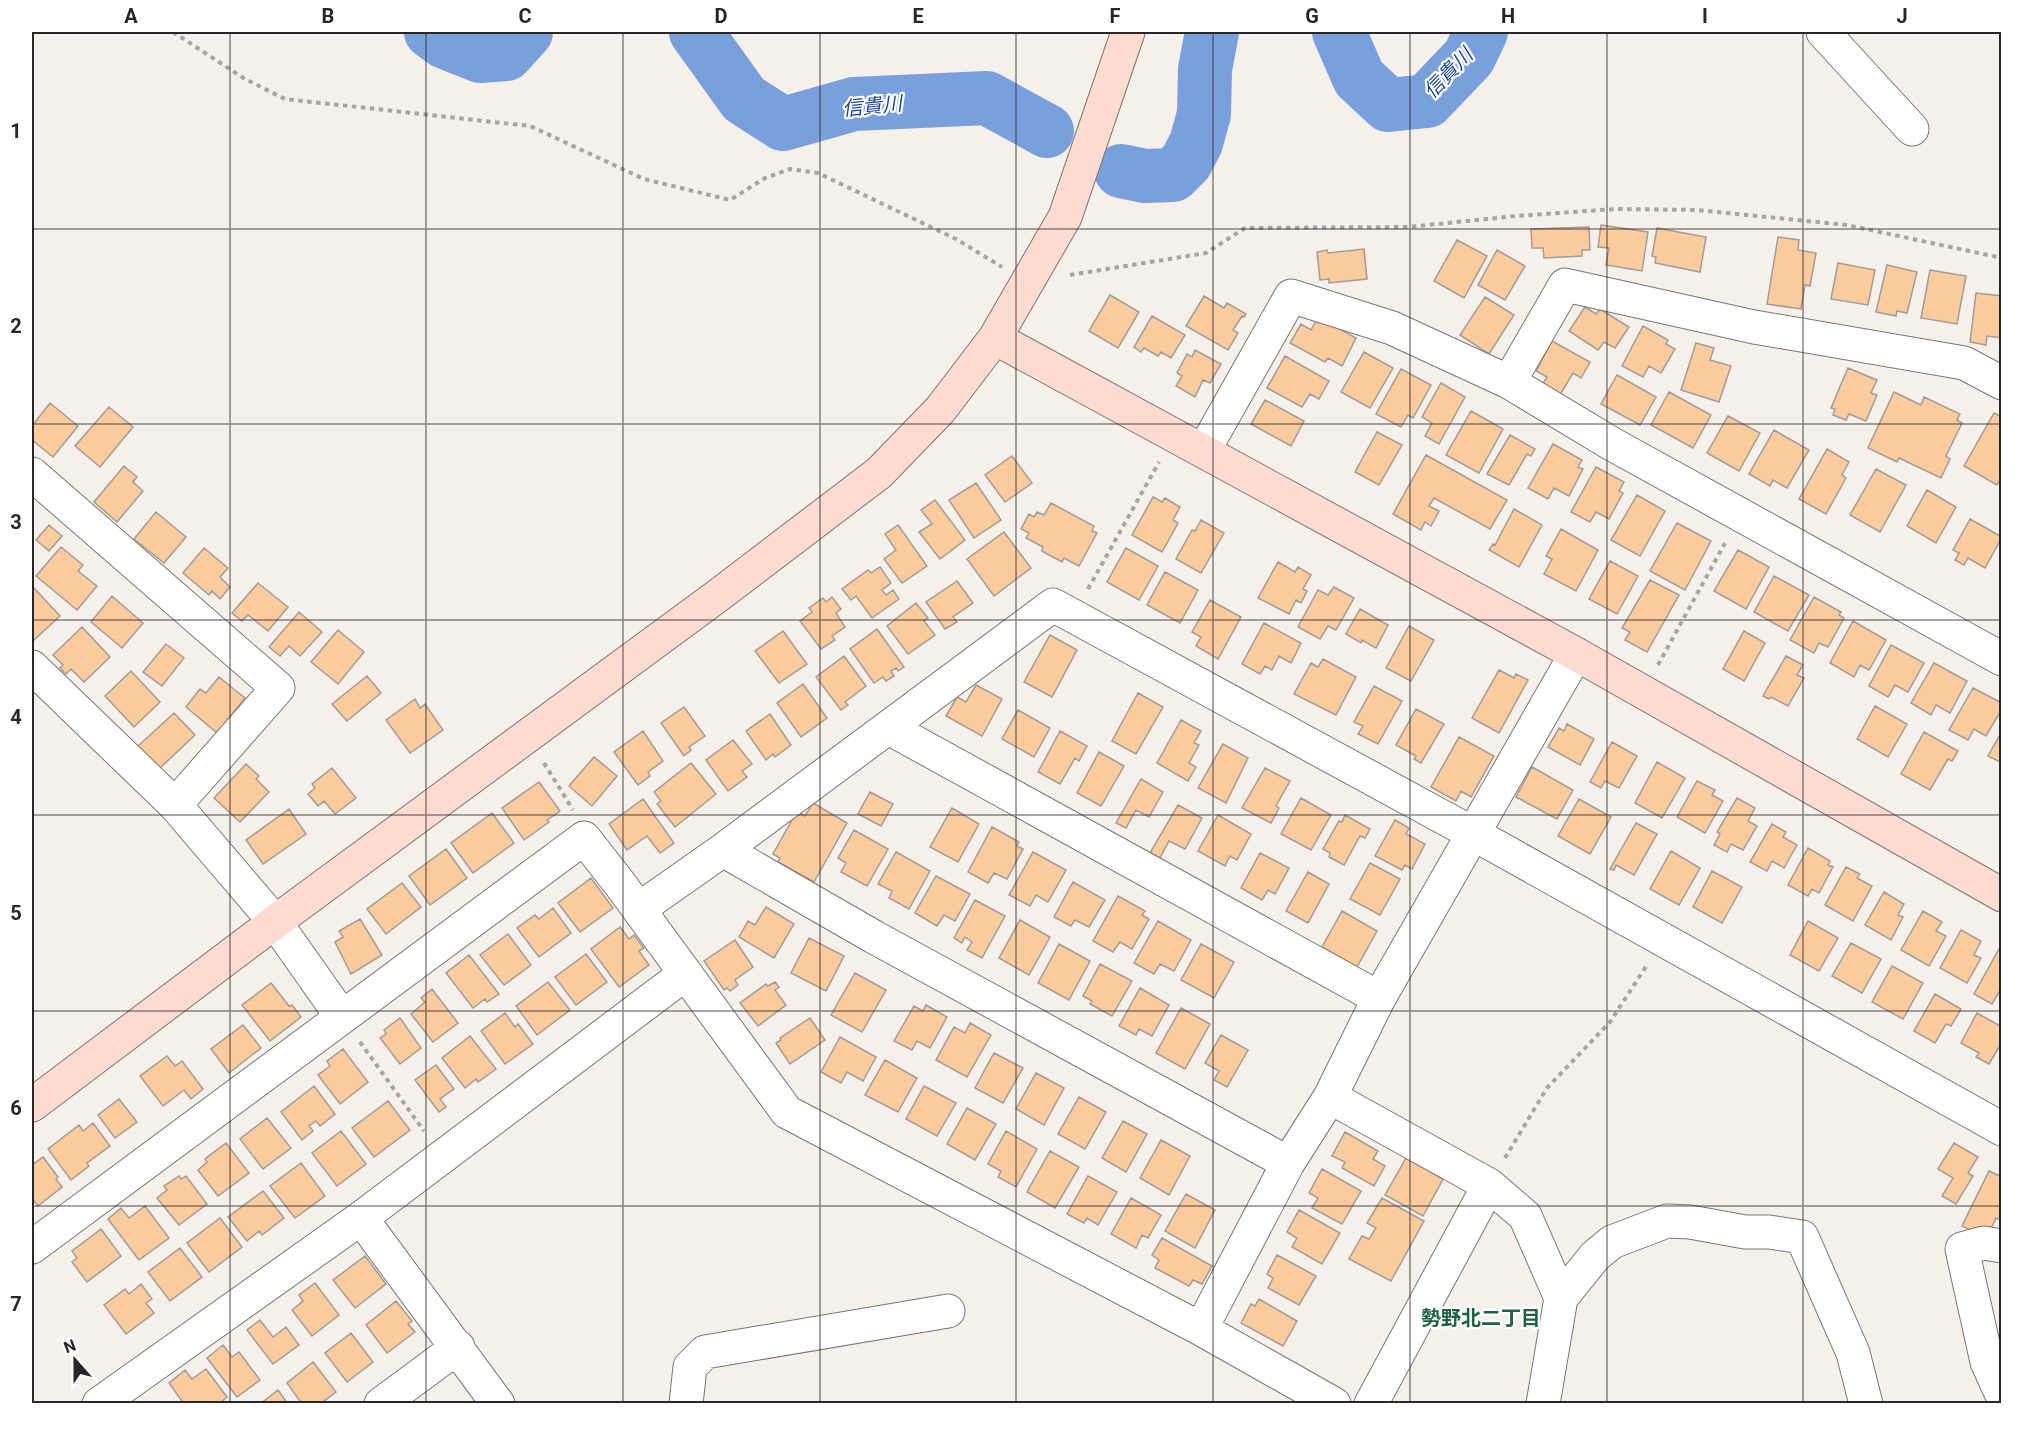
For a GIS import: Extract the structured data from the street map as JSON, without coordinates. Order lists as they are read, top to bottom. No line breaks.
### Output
{"districts":["勢野北二丁目"],"water":["信貴川"],"north":"top","grid":{"columns":["A","B","C","D","E","F","G","H","I","J"],"rows":["1","2","3","4","5","6","7"]}}
